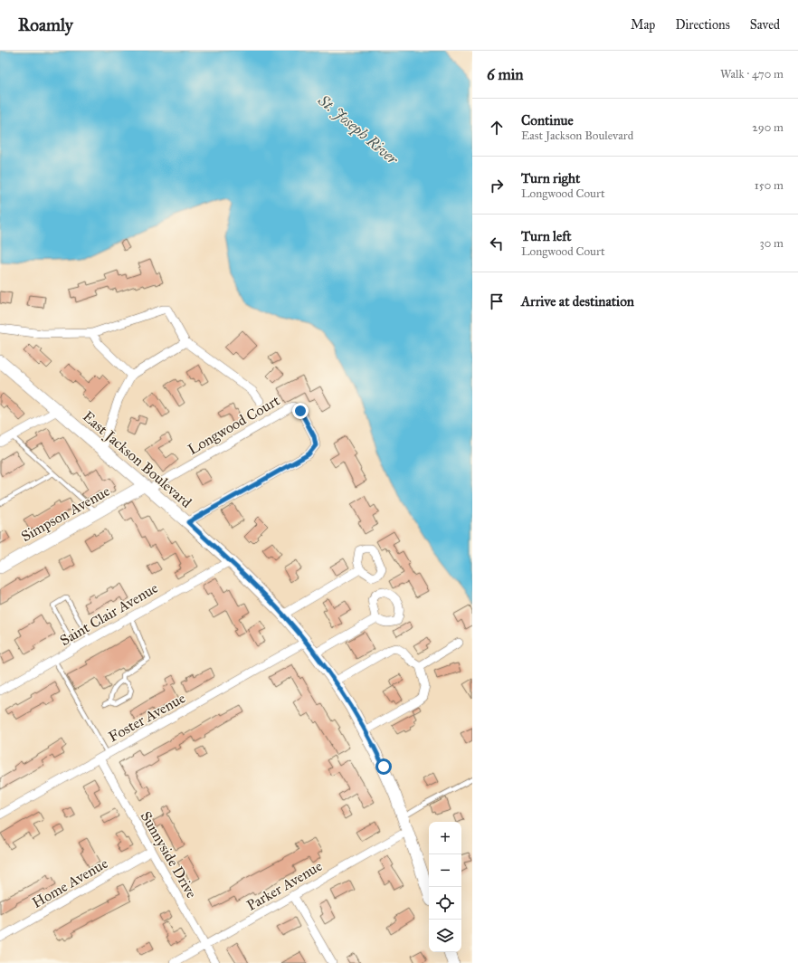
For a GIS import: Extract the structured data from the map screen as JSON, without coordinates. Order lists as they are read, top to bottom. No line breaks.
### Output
{"streets":{"main road":["East Jackson Boulevard","Simpson Avenue"],"street":["Longwood Court","Saint Clair Avenue","Foster Avenue","Sunnyside Drive","Home Avenue","Parker Avenue"]},"crossings":[["Longwood Court","East Jackson Boulevard"],["Longwood Court","Simpson Avenue"],["East Jackson Boulevard","Simpson Avenue"],["East Jackson Boulevard","Saint Clair Avenue"],["East Jackson Boulevard","Foster Avenue"],["East Jackson Boulevard","Parker Avenue"],["Foster Avenue","Sunnyside Drive"],["Sunnyside Drive","Home Avenue"],["Sunnyside Drive","Parker Avenue"]],"water":["St. Joseph River"],"page":{"header":"Roamly","nav":["Map","Directions","Saved"],"heading":["6 min","Walk · 470 m"],"list":[["Continue","East Jackson Boulevard","290 m"],["Turn right","Longwood Court","150 m"],["Turn left","Longwood Court","30 m"],"Arrive at destination"],"map_buttons":["+","−"]}}
